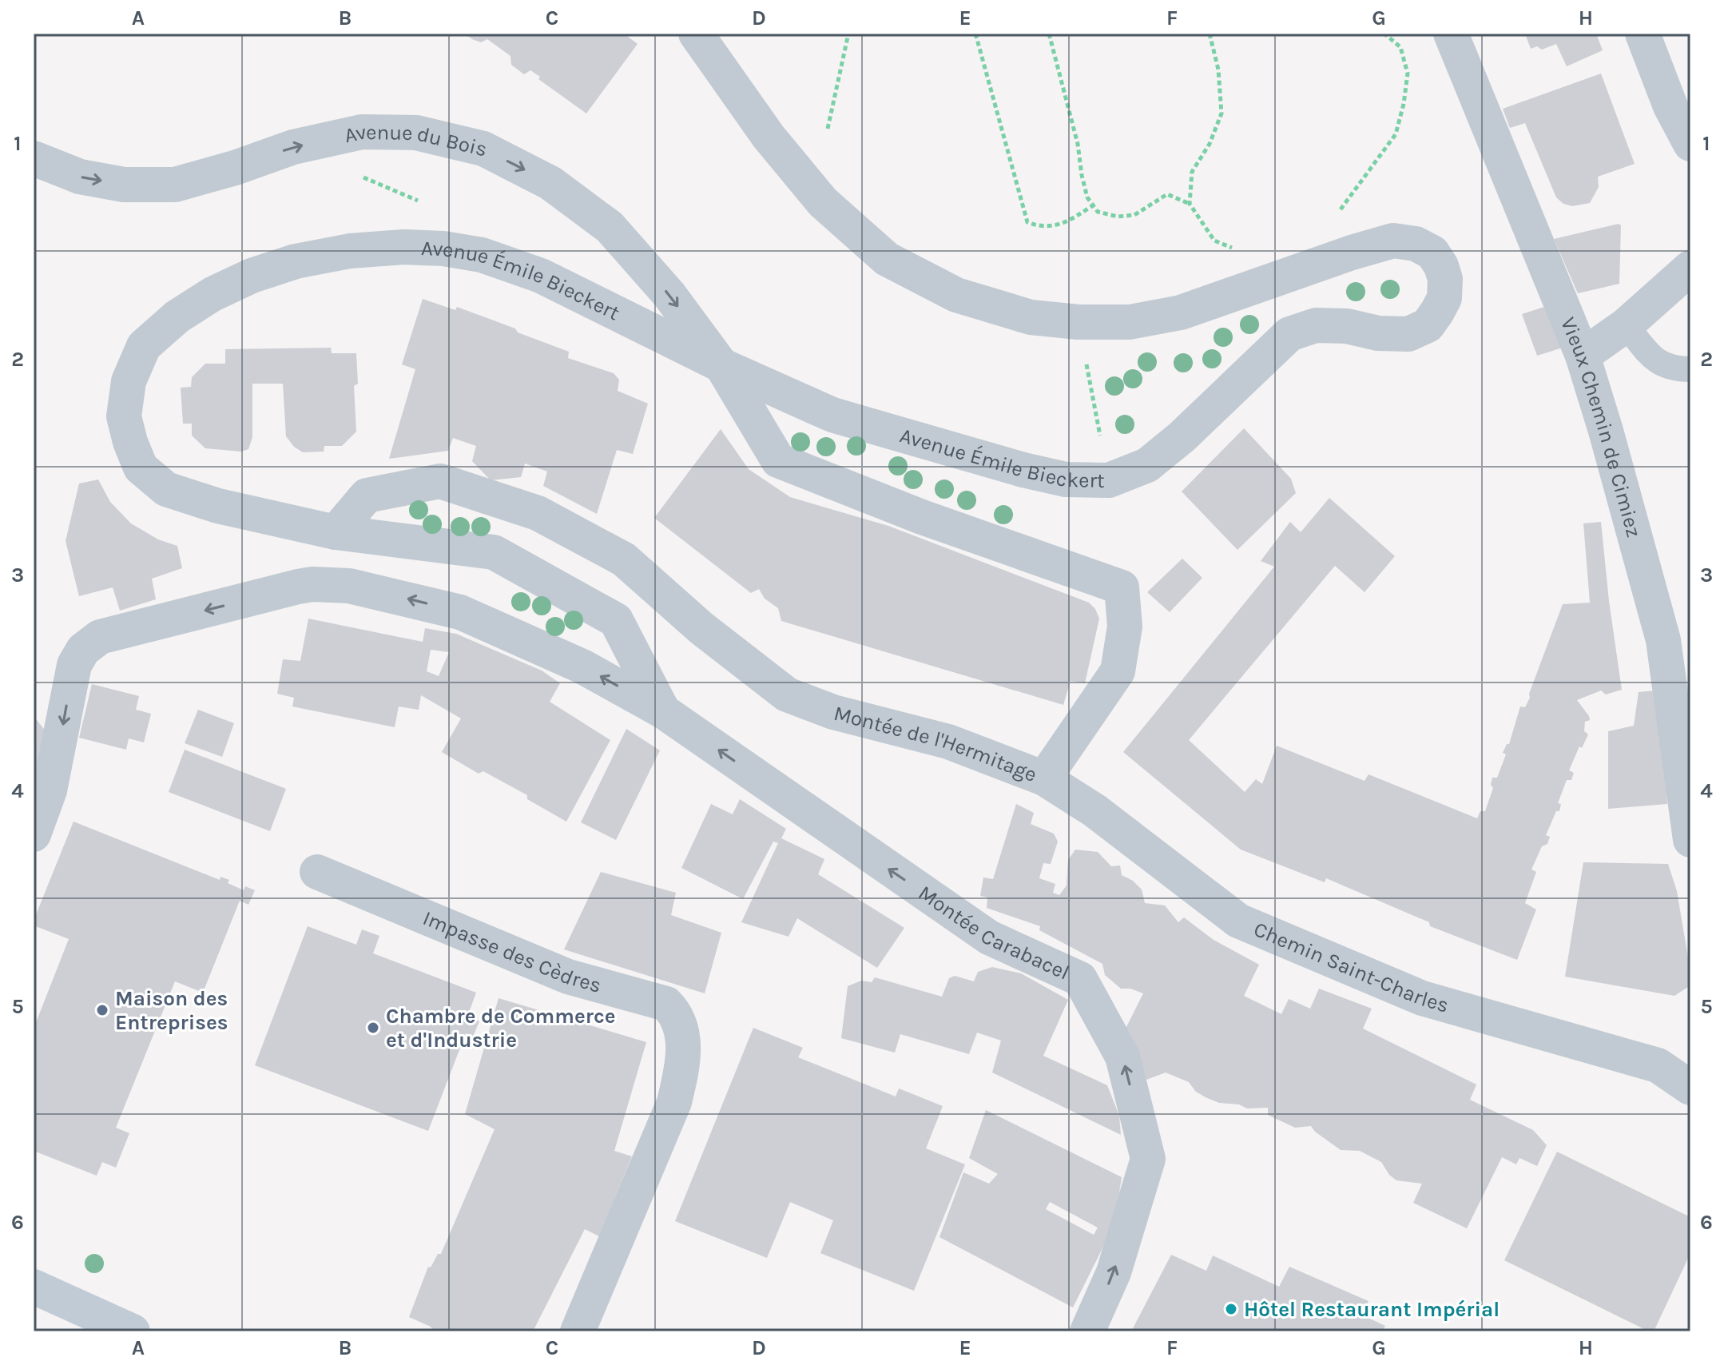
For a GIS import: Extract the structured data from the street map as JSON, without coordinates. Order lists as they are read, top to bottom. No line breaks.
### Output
{"streets":{"street":["Avenue du Bois","Avenue Émile Bieckert","Vieux Chemin de Cimiez","Montée de l'Hermitage","Montée Carabacel","Impasse des Cèdres","Chemin Saint-Charles"]},"crossings":[["Avenue du Bois","Avenue Émile Bieckert"],["Avenue du Bois","Montée de l'Hermitage"],["Avenue Émile Bieckert","Montée de l'Hermitage"],["Avenue Émile Bieckert","Montée Carabacel"],["Montée de l'Hermitage","Chemin Saint-Charles"]],"one_way":["Avenue du Bois","Montée Carabacel"],"places":["Maison des Entreprises","Chambre de Commerce et d'Industrie","Hôtel Restaurant Impérial"],"grid":{"columns":["A","B","C","D","E","F","G","H"],"rows":["1","2","3","4","5","6"]}}
